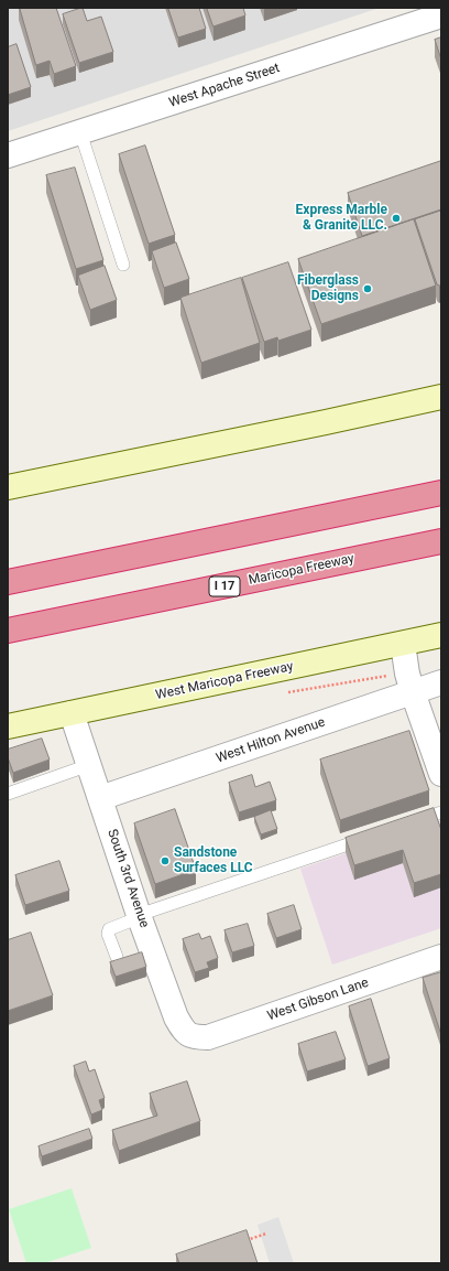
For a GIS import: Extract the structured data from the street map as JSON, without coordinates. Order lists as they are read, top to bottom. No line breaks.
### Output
{"streets":{"highway":["Maricopa Freeway","I 17"],"main road":["West Maricopa Freeway"],"street":["West Apache Street","West Hilton Avenue","South 3rd Avenue","West Gibson Lane"]},"crossings":[["West Maricopa Freeway","South 3rd Avenue"],["West Hilton Avenue","South 3rd Avenue"],["South 3rd Avenue","West Gibson Lane"]],"places":["Express Marble & Granite LLC.","Fiberglass Designs","Sandstone Surfaces LLC"]}
